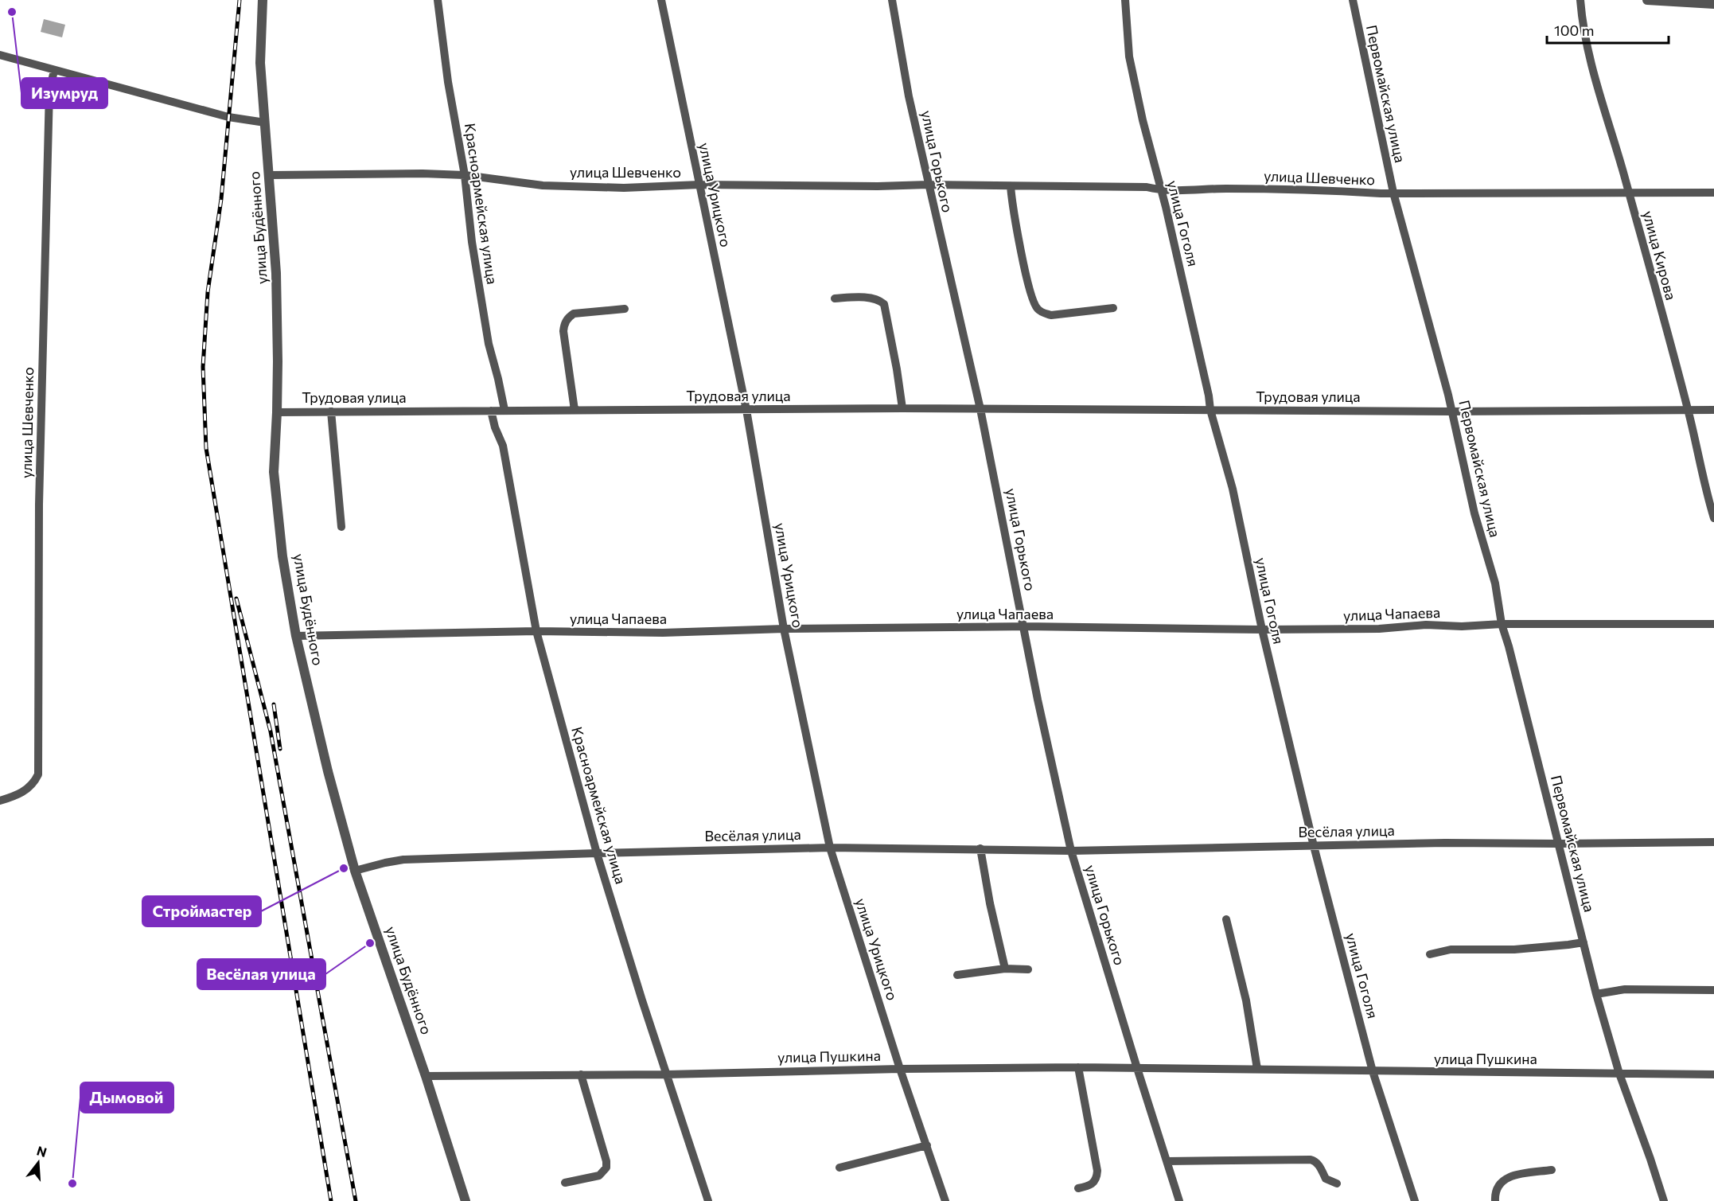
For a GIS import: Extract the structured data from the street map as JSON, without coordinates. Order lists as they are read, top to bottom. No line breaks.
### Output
{"streets":{"street":["Первомайская улица","улица Горького","улица Шевченко","улица Урицкого","Красноармейская улица","улица Гоголя","улица Будённого","улица Кирова","Трудовая улица","улица Чапаева","Весёлая улица","улица Пушкина"]},"crossings":[["Первомайская улица","улица Шевченко"],["Первомайская улица","Трудовая улица"],["Первомайская улица","улица Чапаева"],["Первомайская улица","Весёлая улица"],["Первомайская улица","улица Пушкина"],["улица Горького","улица Шевченко"],["улица Горького","Трудовая улица"],["улица Горького","улица Чапаева"],["улица Горького","Весёлая улица"],["улица Горького","улица Пушкина"],["улица Шевченко","улица Урицкого"],["улица Шевченко","Красноармейская улица"],["улица Шевченко","улица Гоголя"],["улица Шевченко","улица Будённого"],["улица Шевченко","улица Кирова"],["улица Урицкого","Трудовая улица"],["улица Урицкого","улица Чапаева"],["улица Урицкого","Весёлая улица"],["улица Урицкого","улица Пушкина"],["Красноармейская улица","Трудовая улица"],["Красноармейская улица","улица Чапаева"],["Красноармейская улица","Весёлая улица"],["Красноармейская улица","улица Пушкина"],["улица Гоголя","Трудовая улица"],["улица Гоголя","улица Чапаева"],["улица Гоголя","Весёлая улица"],["улица Гоголя","улица Пушкина"],["улица Будённого","Трудовая улица"],["улица Будённого","улица Чапаева"],["улица Будённого","Весёлая улица"],["улица Будённого","улица Пушкина"],["улица Кирова","Трудовая улица"]],"places":["Изумруд","Строймастер","Весёлая улица","Дымовой"],"scale_bar":"100 m","north":"top"}
